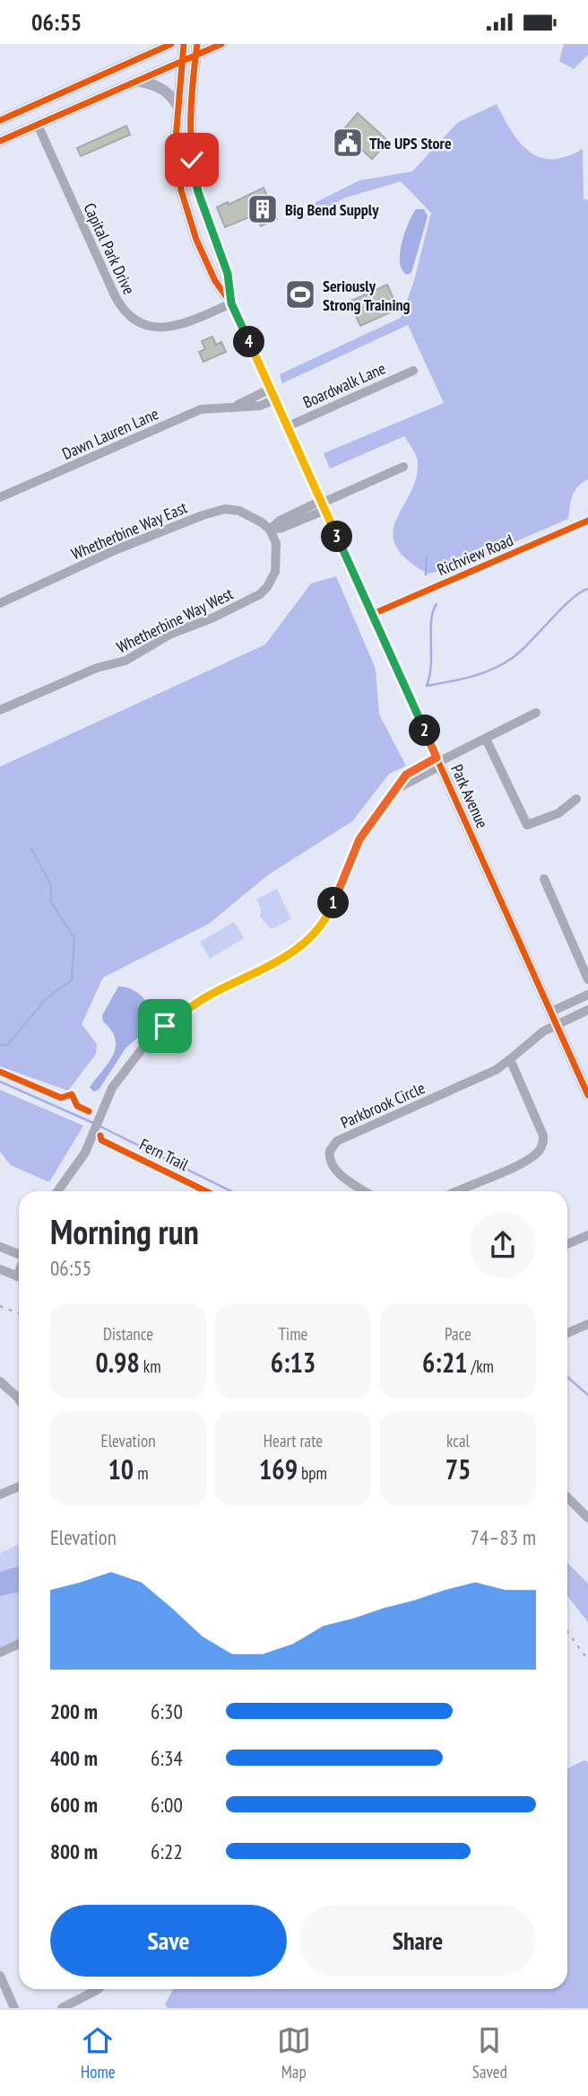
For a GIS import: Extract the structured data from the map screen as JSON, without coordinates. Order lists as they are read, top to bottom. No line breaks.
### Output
{"streets":{"main road":["Park Avenue"],"street":["Capital Park Drive","Boardwalk Lane","Dawn Lauren Lane","Whetherbine Way East","Richview Road","Whetherbine Way West","Parkbrook Circle"],"cycle path":["Fern Trail"]},"crossings":[["Capital Park Drive","Park Avenue"],["Boardwalk Lane","Park Avenue"],["Dawn Lauren Lane","Park Avenue"],["Whetherbine Way East","Whetherbine Way West"],["Richview Road","Park Avenue"],["Park Avenue","Parkbrook Circle"]],"places":{"public building":["The UPS Store"],"building":["Big Bend Supply"],"sports":["Seriously Strong Training"]},"page":{"status":"06:55","pins":["4","3","2","1"],"heading":["Morning run","06:55"],"stats":[["Distance","0.98 km"],["Time","6:13"],["Pace","6:21 /km"],["Elevation","10 m"],["Heart rate","169 bpm"],["kcal","75"]],"chart":["Elevation","74–83 m"],"list":[{"name":"200 m","note":"6:30"},{"name":"400 m","note":"6:34"},{"name":"600 m","note":"6:00"},{"name":"800 m","note":"6:22"}],"buttons":["Save","Share"],"tabs":["Home","Map","Saved"]}}
